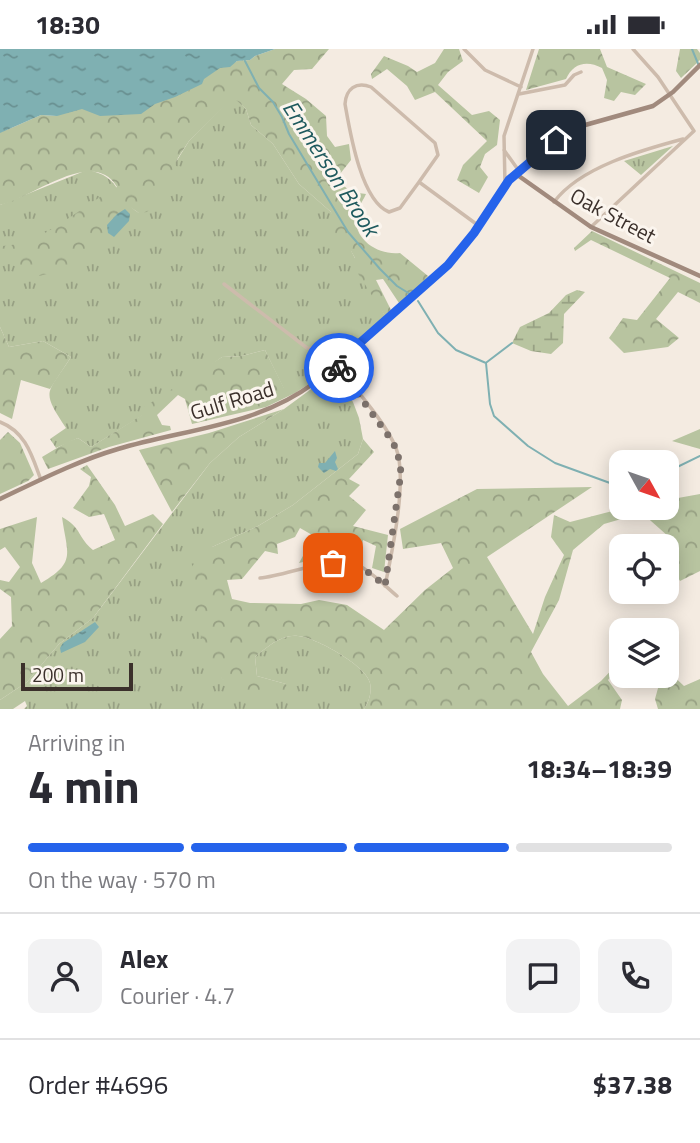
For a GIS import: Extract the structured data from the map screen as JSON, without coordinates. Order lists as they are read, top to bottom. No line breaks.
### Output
{"streets":{"street":["Oak Street","Gulf Road"]},"crossings":[["Oak Street","Gulf Road"]],"water":["Emmerson Brook"],"scale_bar":"200 m","north":"bottom right","page":{"status":"18:30","scale":"200 m","heading":["4 min","Arriving in","18:34–18:39"],"panel":["Alex","Courier · 4.7","Order #4696","$37.38"],"bar":"On the way · 570 m"}}
